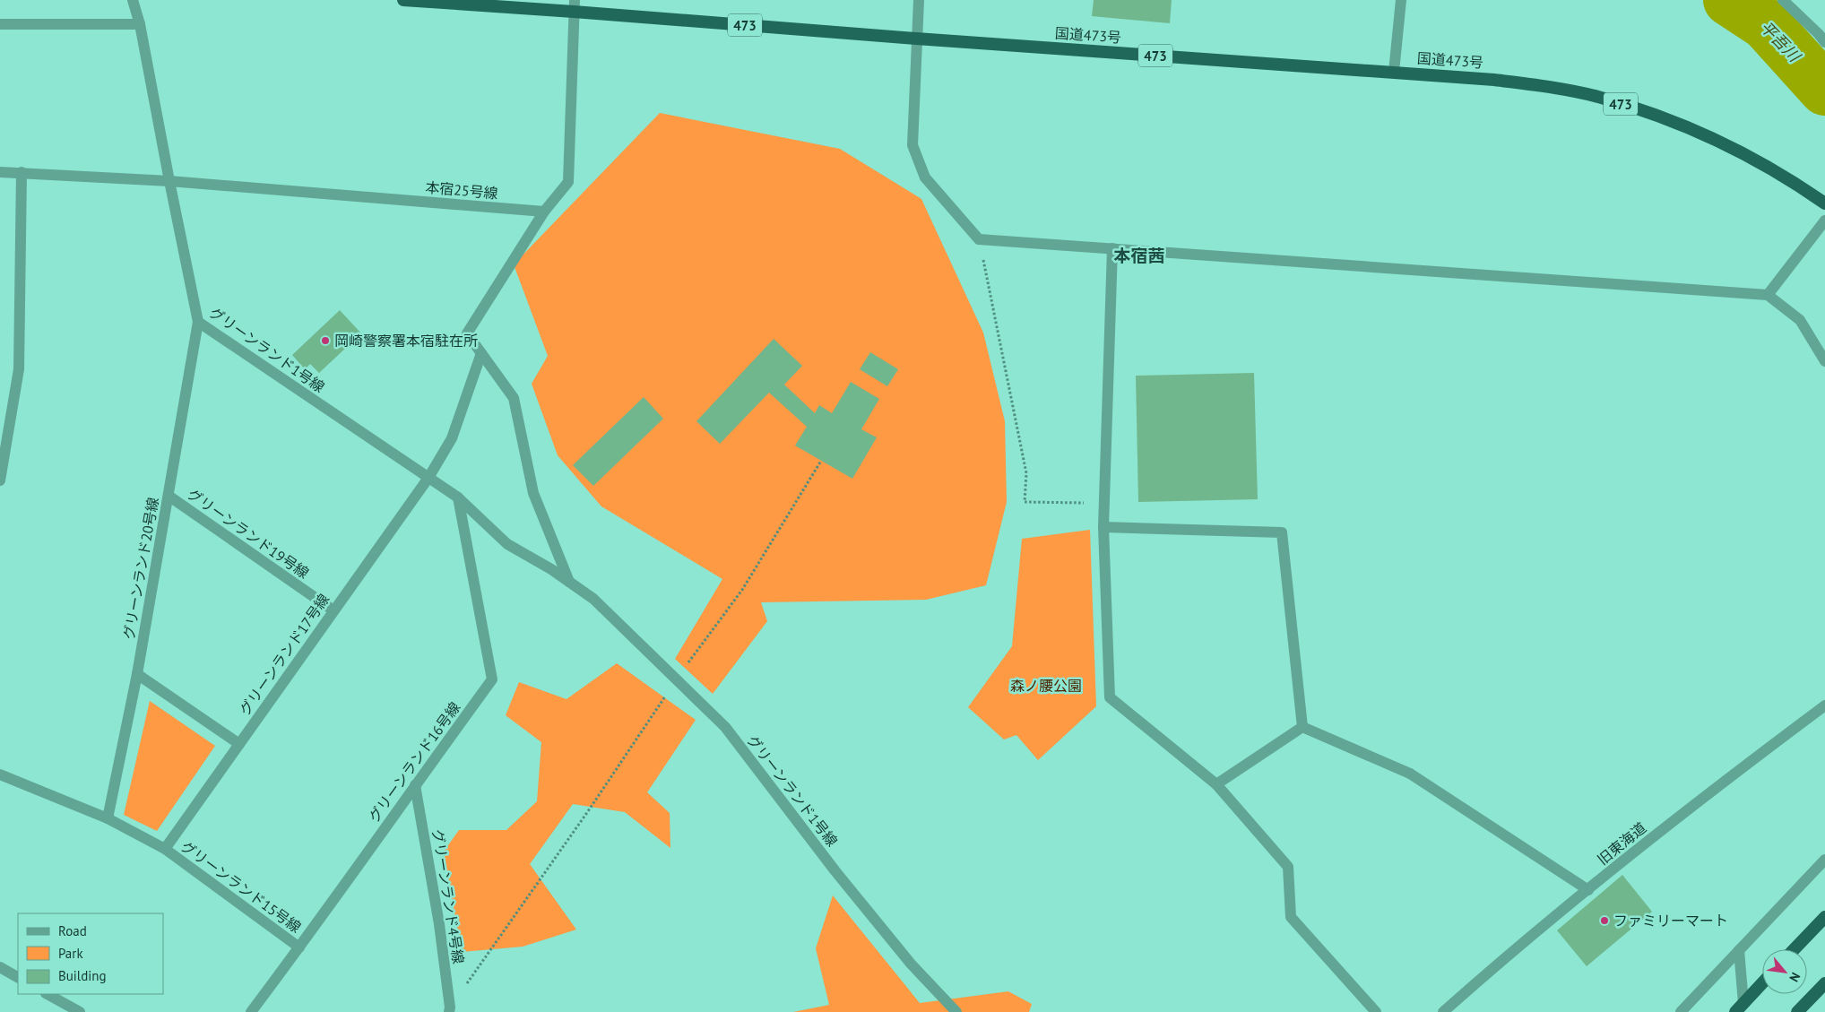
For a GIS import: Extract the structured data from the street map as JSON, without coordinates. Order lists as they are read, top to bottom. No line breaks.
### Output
{"streets":{"highway":["473","国道473号"],"street":["本宿25号線","グリーンランド1号線","グリーンランド19号線","グリーンランド20号線","グリーンランド17号線","グリーンランド16号線","旧東海道","グリーンランド15号線","グリーンランド4号線"]},"crossings":[["本宿25号線","グリーンランド1号線"],["グリーンランド1号線","グリーンランド20号線"],["グリーンランド1号線","グリーンランド17号線"],["グリーンランド1号線","グリーンランド16号線"],["グリーンランド19号線","グリーンランド20号線"],["グリーンランド19号線","グリーンランド17号線"],["グリーンランド20号線","グリーンランド15号線"],["グリーンランド17号線","グリーンランド15号線"],["グリーンランド16号線","グリーンランド15号線"],["グリーンランド16号線","グリーンランド4号線"]],"districts":["本宿茜"],"water":["平吾川"],"parks":["森ノ腰公園"],"places":["岡崎警察署本宿駐在所","ファミリーマート"],"legend":["Road","Park","Building"],"north":"bottom right"}
